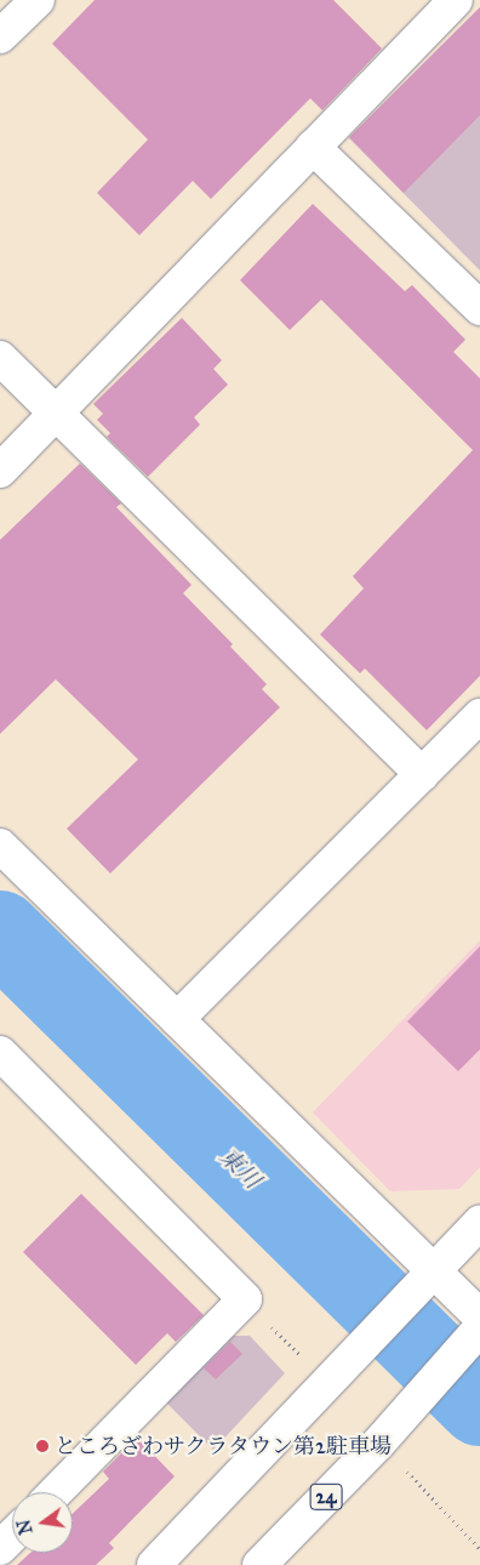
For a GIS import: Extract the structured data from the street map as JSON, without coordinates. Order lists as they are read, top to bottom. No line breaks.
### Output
{"streets":{"street":["24"]},"water":["東川"],"places":["ところざわサクラタウン第2駐車場"],"north":"left"}
